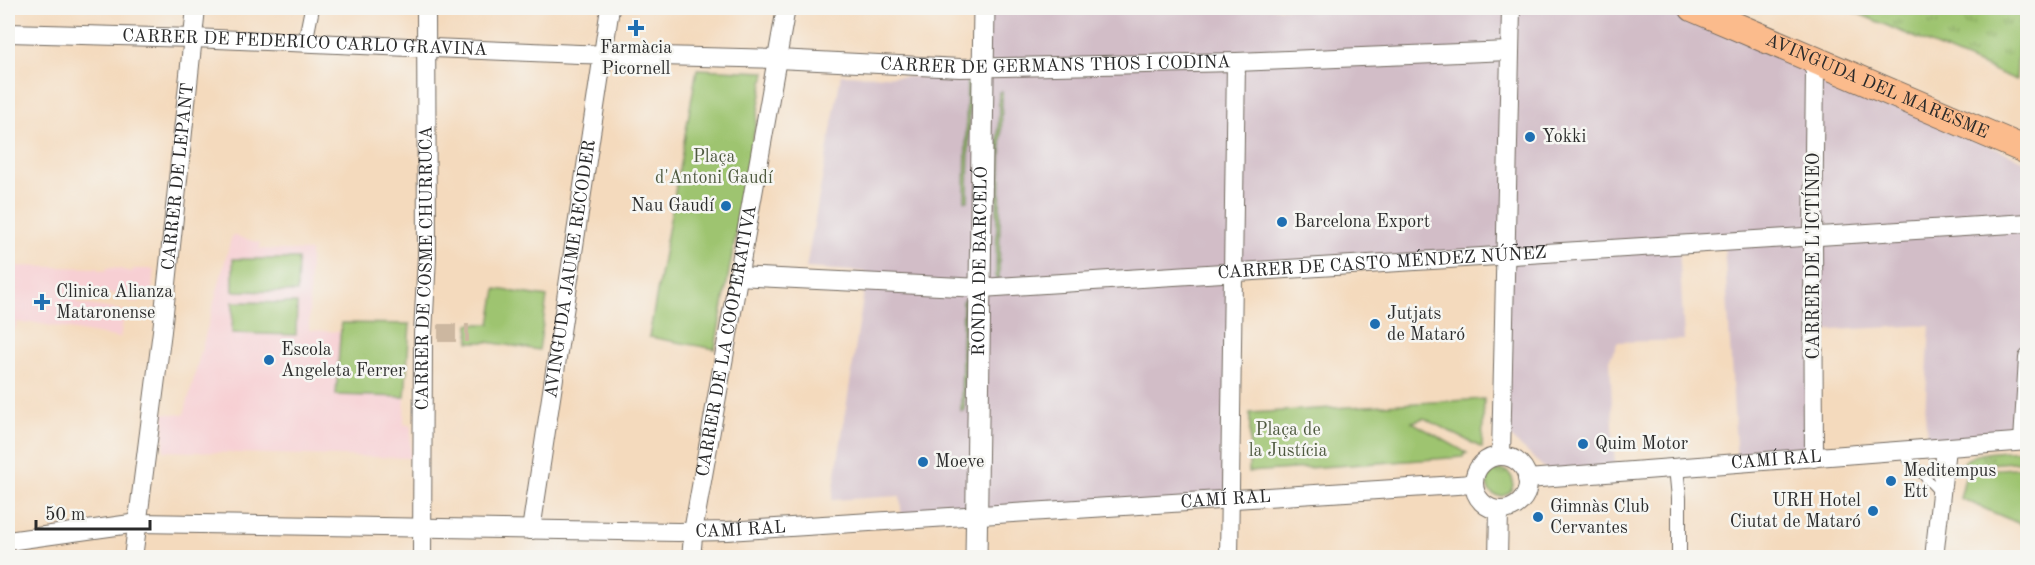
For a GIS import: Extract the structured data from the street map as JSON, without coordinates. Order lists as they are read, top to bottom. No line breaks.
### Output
{"streets":{"main road":["AVINGUDA DEL MARESME"],"street":["CARRER DE FEDERICO CARLO GRAVINA","CARRER DE GERMANS THOS I CODINA","CARRER DE LEPANT","CARRER DE L'ICTÍNEO","RONDA DE BARCELÓ","CARRER DE CASTO MÉNDEZ NÚÑEZ","CARRER DE COSME CHURRUCA","AVINGUDA JAUME RECODER","CARRER DE LA COOPERATIVA","CAMÍ RAL"]},"crossings":[["CARRER DE FEDERICO CARLO GRAVINA","CARRER DE GERMANS THOS I CODINA"],["CARRER DE FEDERICO CARLO GRAVINA","CARRER DE LEPANT"],["CARRER DE FEDERICO CARLO GRAVINA","CARRER DE COSME CHURRUCA"],["CARRER DE FEDERICO CARLO GRAVINA","AVINGUDA JAUME RECODER"],["CARRER DE GERMANS THOS I CODINA","RONDA DE BARCELÓ"],["CARRER DE GERMANS THOS I CODINA","AVINGUDA JAUME RECODER"],["CARRER DE GERMANS THOS I CODINA","CARRER DE LA COOPERATIVA"],["AVINGUDA DEL MARESME","CARRER DE L'ICTÍNEO"],["CARRER DE LEPANT","CAMÍ RAL"],["CARRER DE L'ICTÍNEO","CARRER DE CASTO MÉNDEZ NÚÑEZ"],["CARRER DE L'ICTÍNEO","CAMÍ RAL"],["RONDA DE BARCELÓ","CARRER DE CASTO MÉNDEZ NÚÑEZ"],["RONDA DE BARCELÓ","CAMÍ RAL"],["CARRER DE CASTO MÉNDEZ NÚÑEZ","CARRER DE LA COOPERATIVA"],["CARRER DE COSME CHURRUCA","CAMÍ RAL"],["AVINGUDA JAUME RECODER","CAMÍ RAL"],["CARRER DE LA COOPERATIVA","CAMÍ RAL"]],"parks":["Plaça d'Antoni Gaudí","Plaça de la Justícia"],"places":{"health":["Farmàcia Picornell","Clinica Alianza Mataronense"],"other":["Yokki","Nau Gaudí","Barcelona Export","Jutjats de Mataró","Escola Angeleta Ferrer","Quim Motor","Moeve","Meditempus Ett","URH Hotel Ciutat de Mataró","Gimnàs Club Cervantes"]},"scale_bar":"50 m"}
